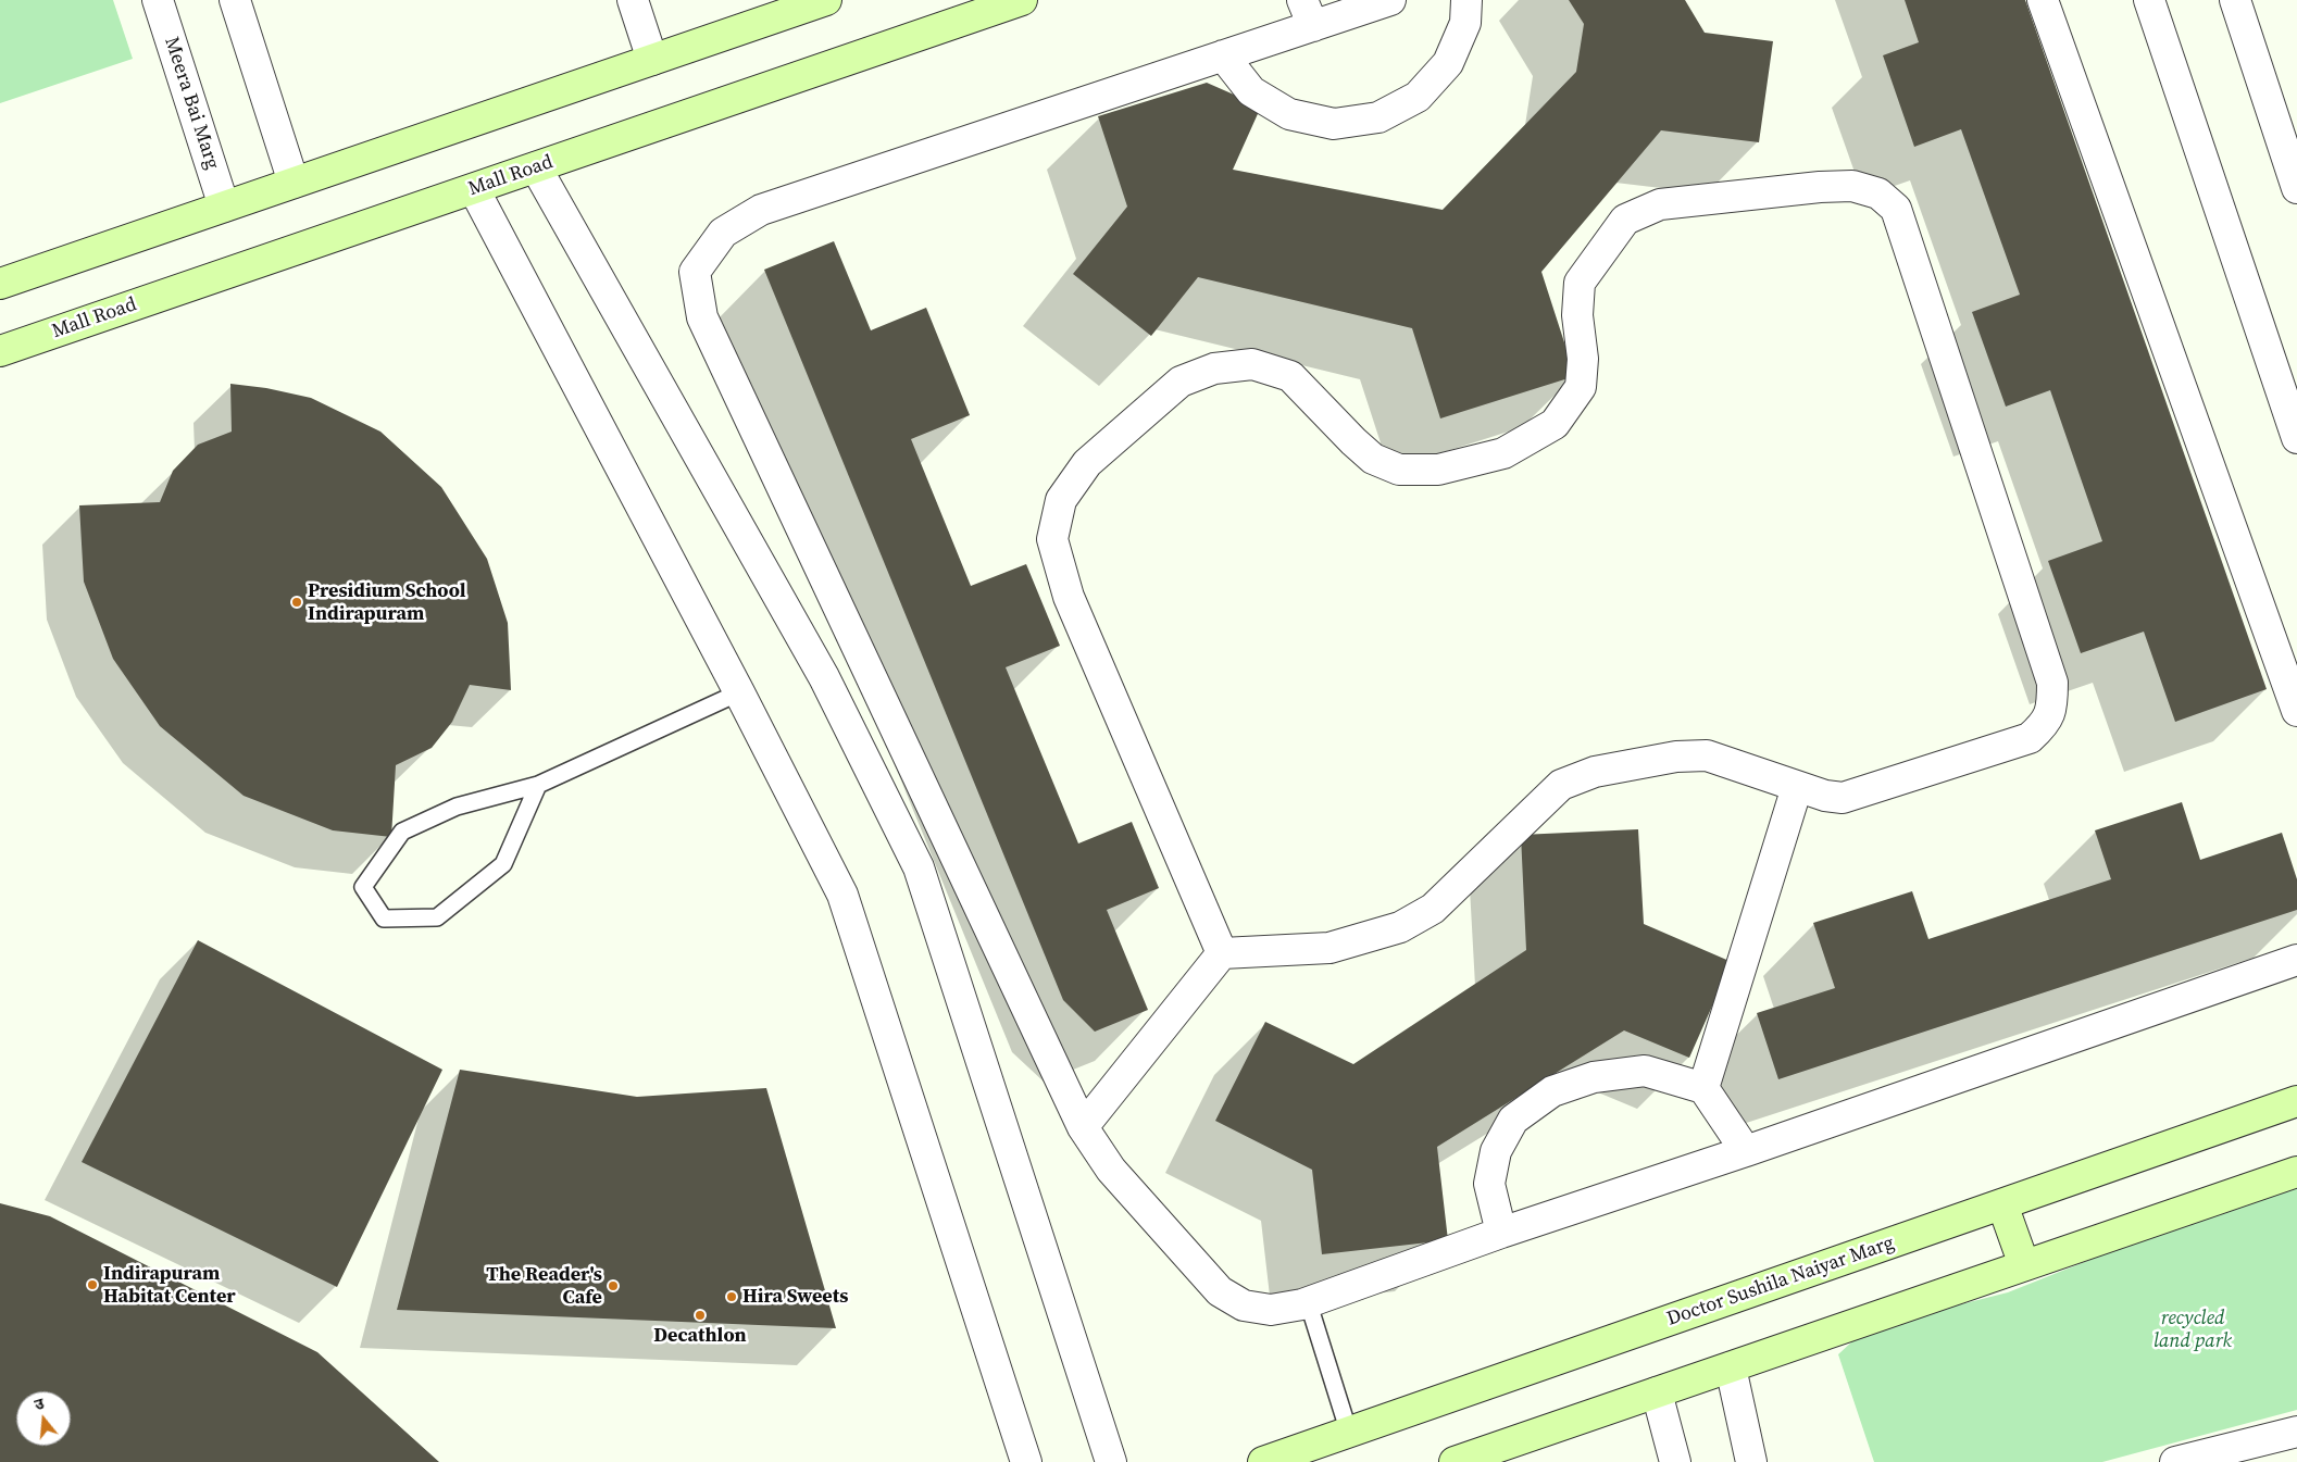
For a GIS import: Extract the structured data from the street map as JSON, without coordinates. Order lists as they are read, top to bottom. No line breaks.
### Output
{"streets":{"street":["Meera Bai Marg","Mall Road","Doctor Sushila Naiyar Marg"]},"parks":["recycled land park"],"places":["Presidium School Indirapuram","Indirapuram Habitat Center","The Reader's Cafe","Hira Sweets","Decathlon"],"north":"top"}
